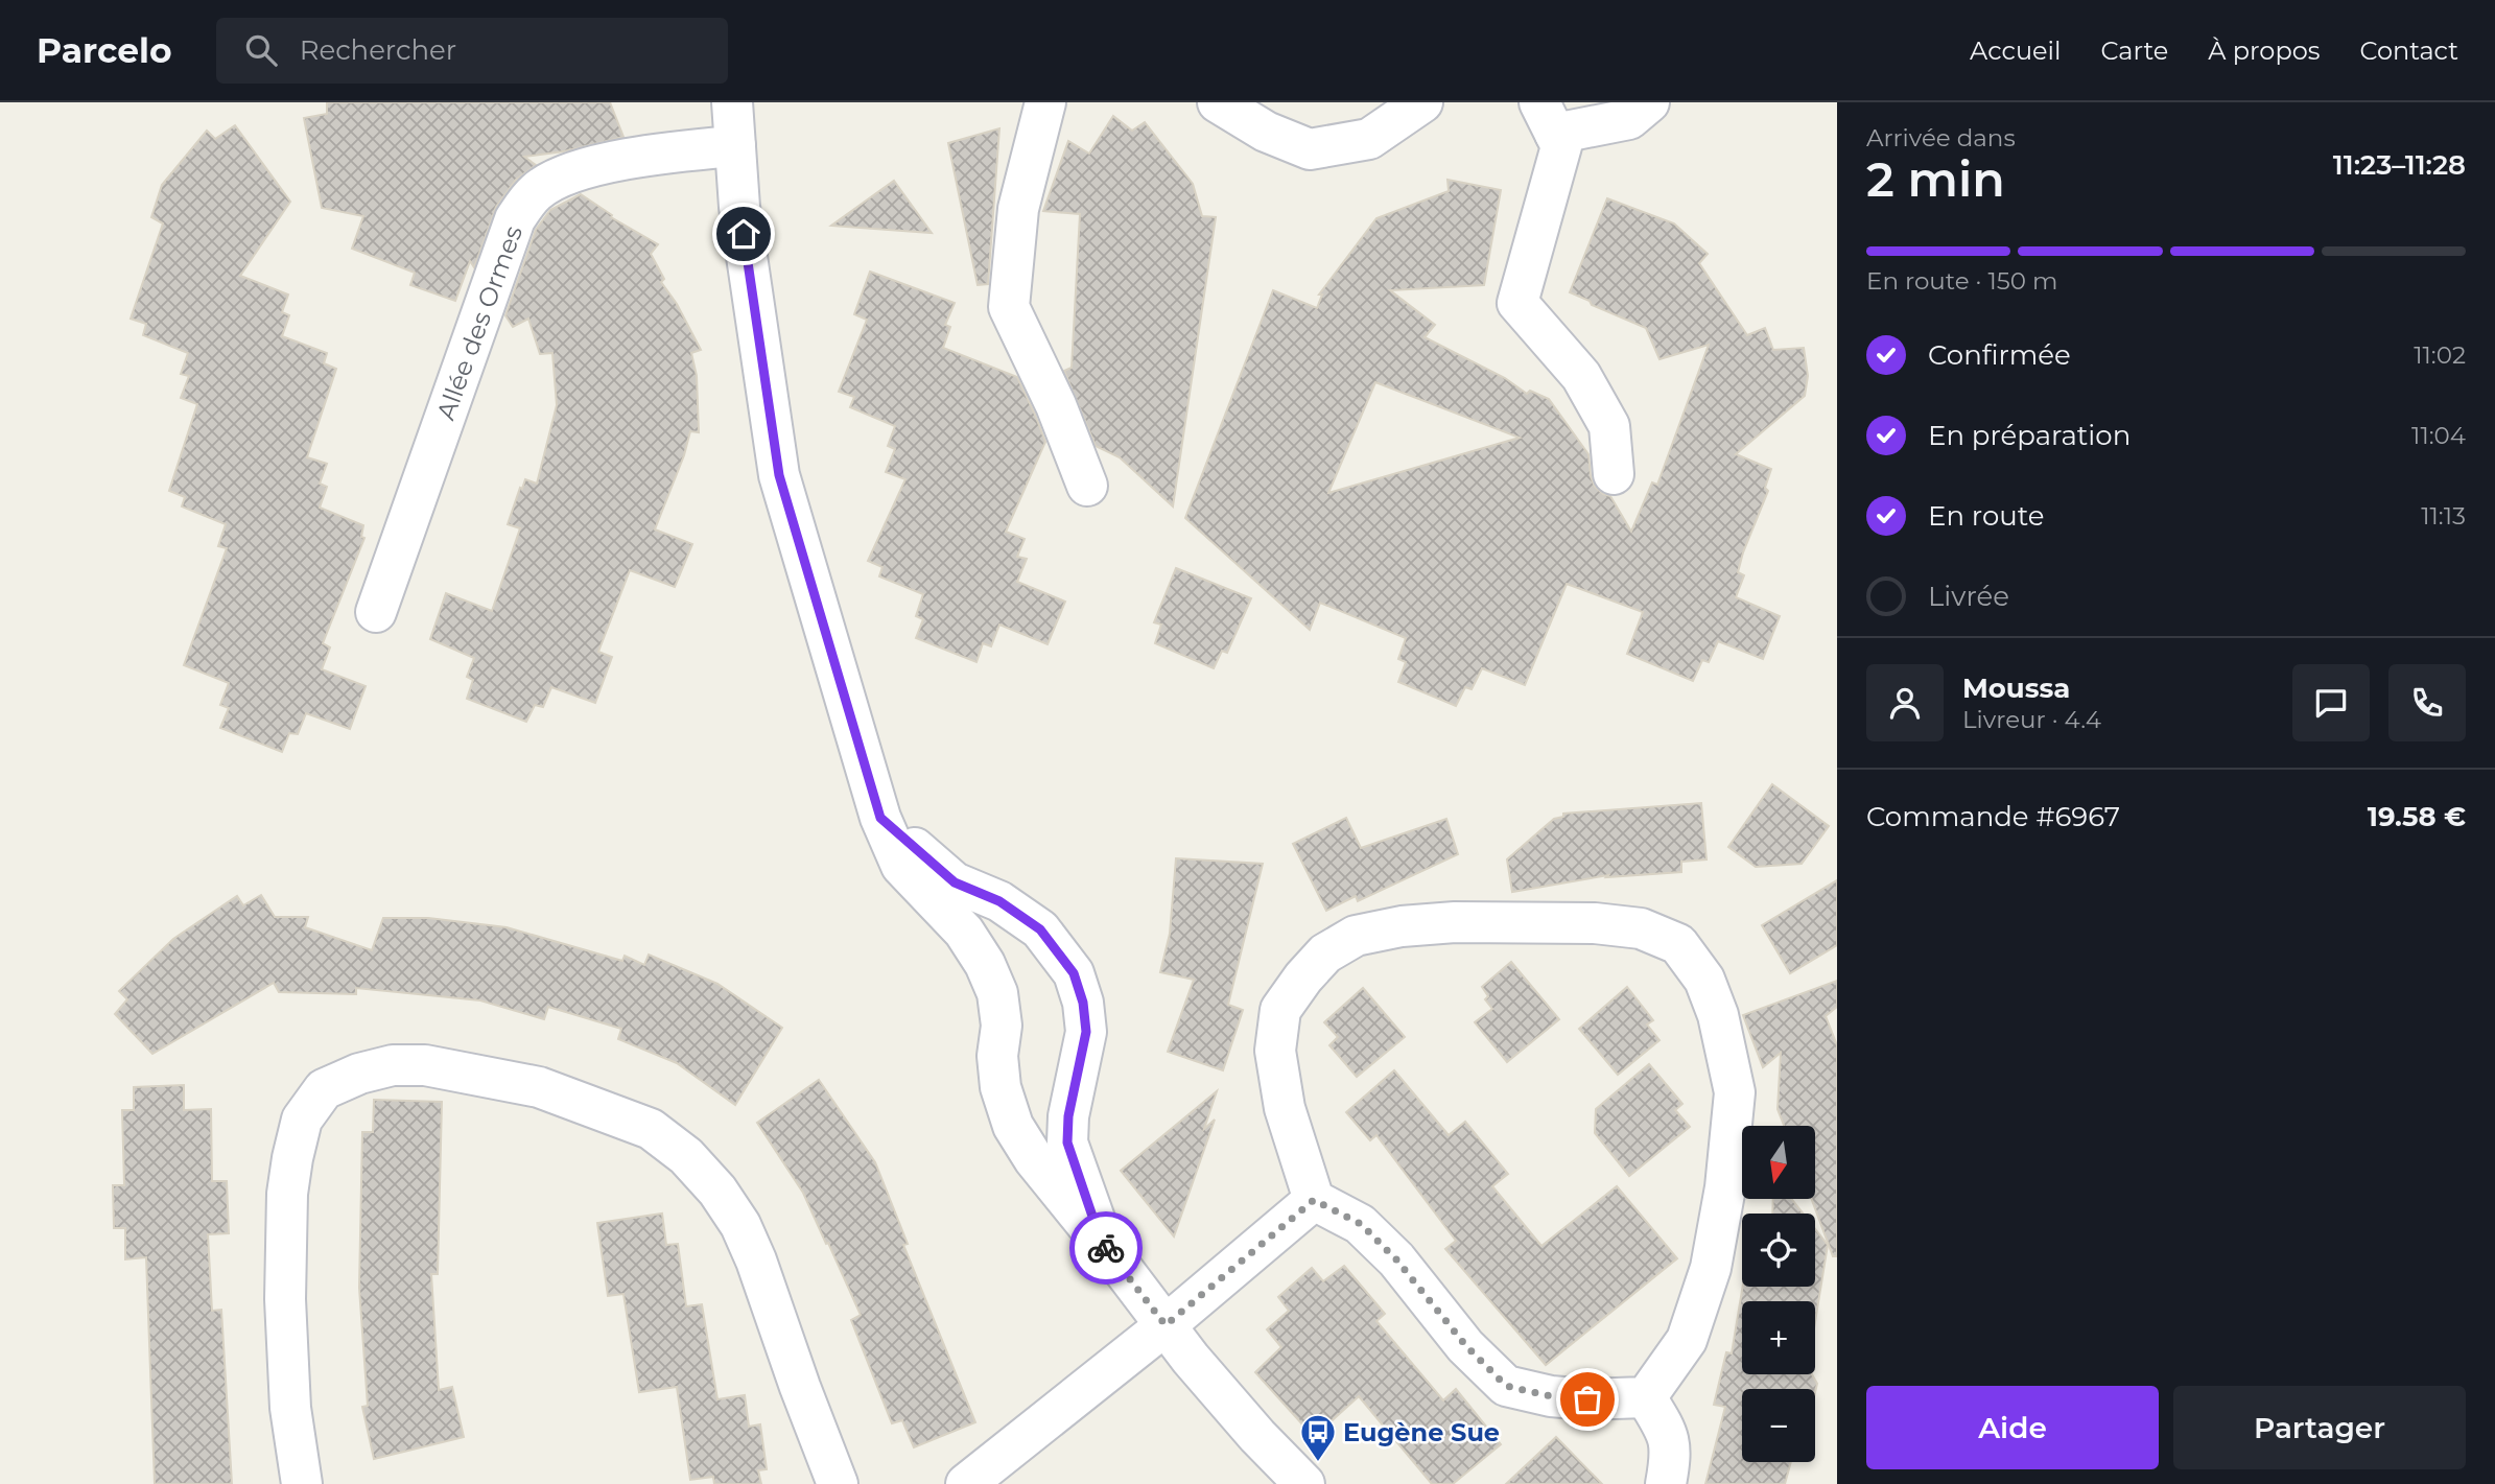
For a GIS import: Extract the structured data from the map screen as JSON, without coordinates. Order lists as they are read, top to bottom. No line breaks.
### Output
{"streets":{"street":["Allée des Ormes"]},"places":{"bus stop":["Eugène Sue"]},"north":"bottom","page":{"header":"Parcelo","search":"Rechercher","nav":["Accueil","Carte","À propos","Contact"],"heading":["2 min","Arrivée dans","11:23–11:28"],"panel":["Moussa","Livreur · 4.4","Commande #6967","19.58 €"],"bar":"En route · 150 m","list":[["Confirmée","11:02"],["En préparation","11:04"],["En route","11:13"],"Livrée"],"map_buttons":["+","−"],"buttons":["Aide","Partager"]}}
